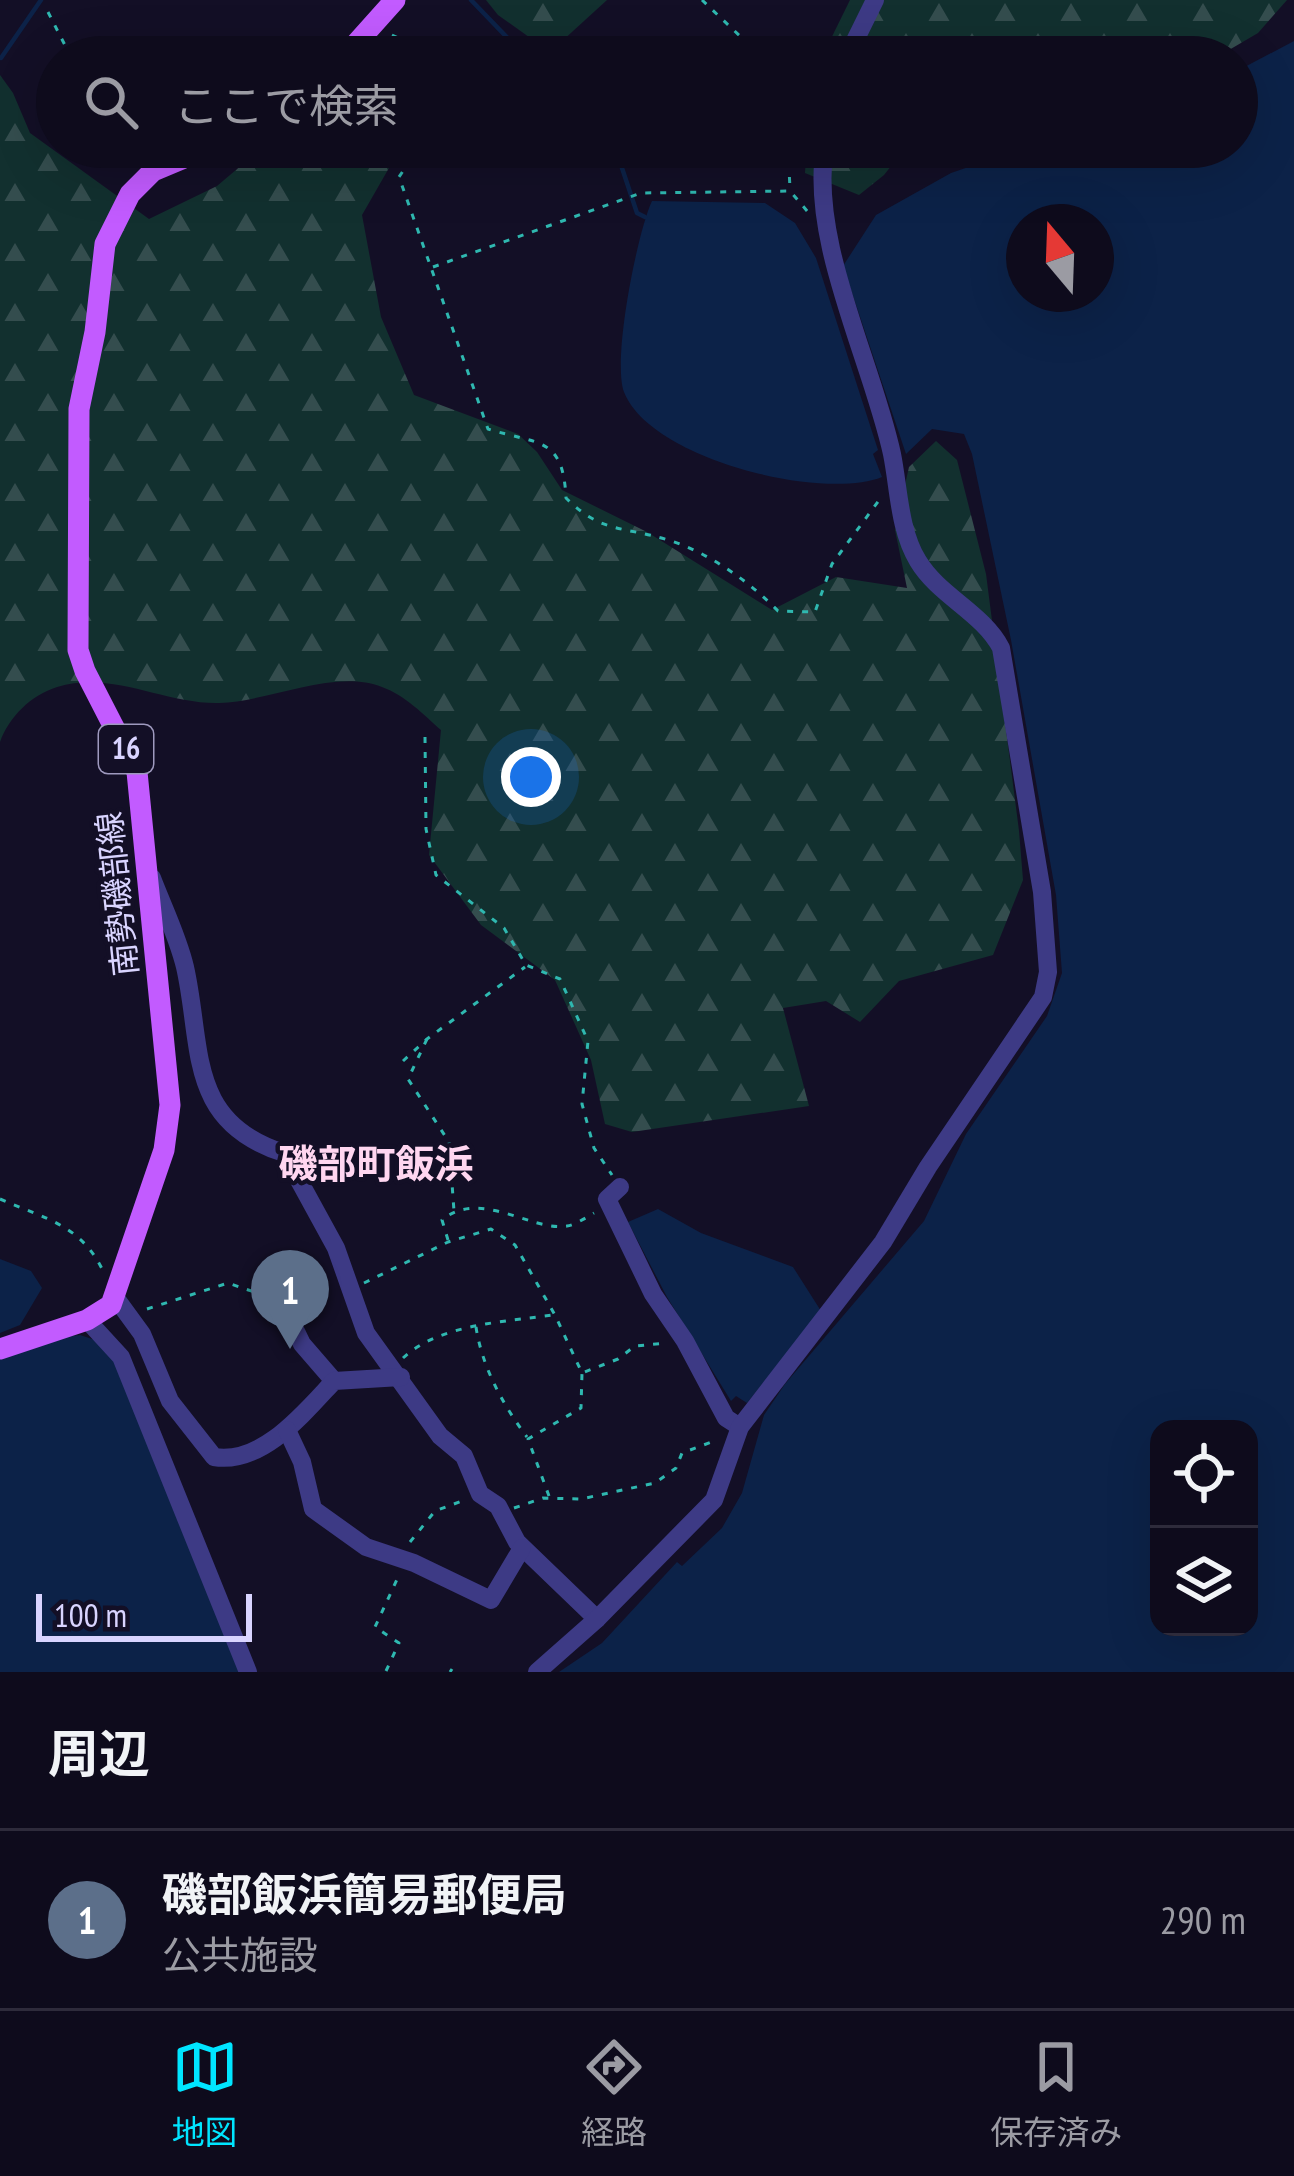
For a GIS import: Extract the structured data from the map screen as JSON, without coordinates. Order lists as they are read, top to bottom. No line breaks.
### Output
{"streets":{"main road":["16","南勢磯部線"]},"districts":["磯部町飯浜"],"scale_bar":"100 m","north":"top","page":{"search":"ここで検索","pins":"1","scale":"100 m","heading":"周辺","list":[{"mark":"1","name":"磯部飯浜簡易郵便局","note":"公共施設","value":"290 m"}],"nav":["地図","経路","保存済み"]}}
